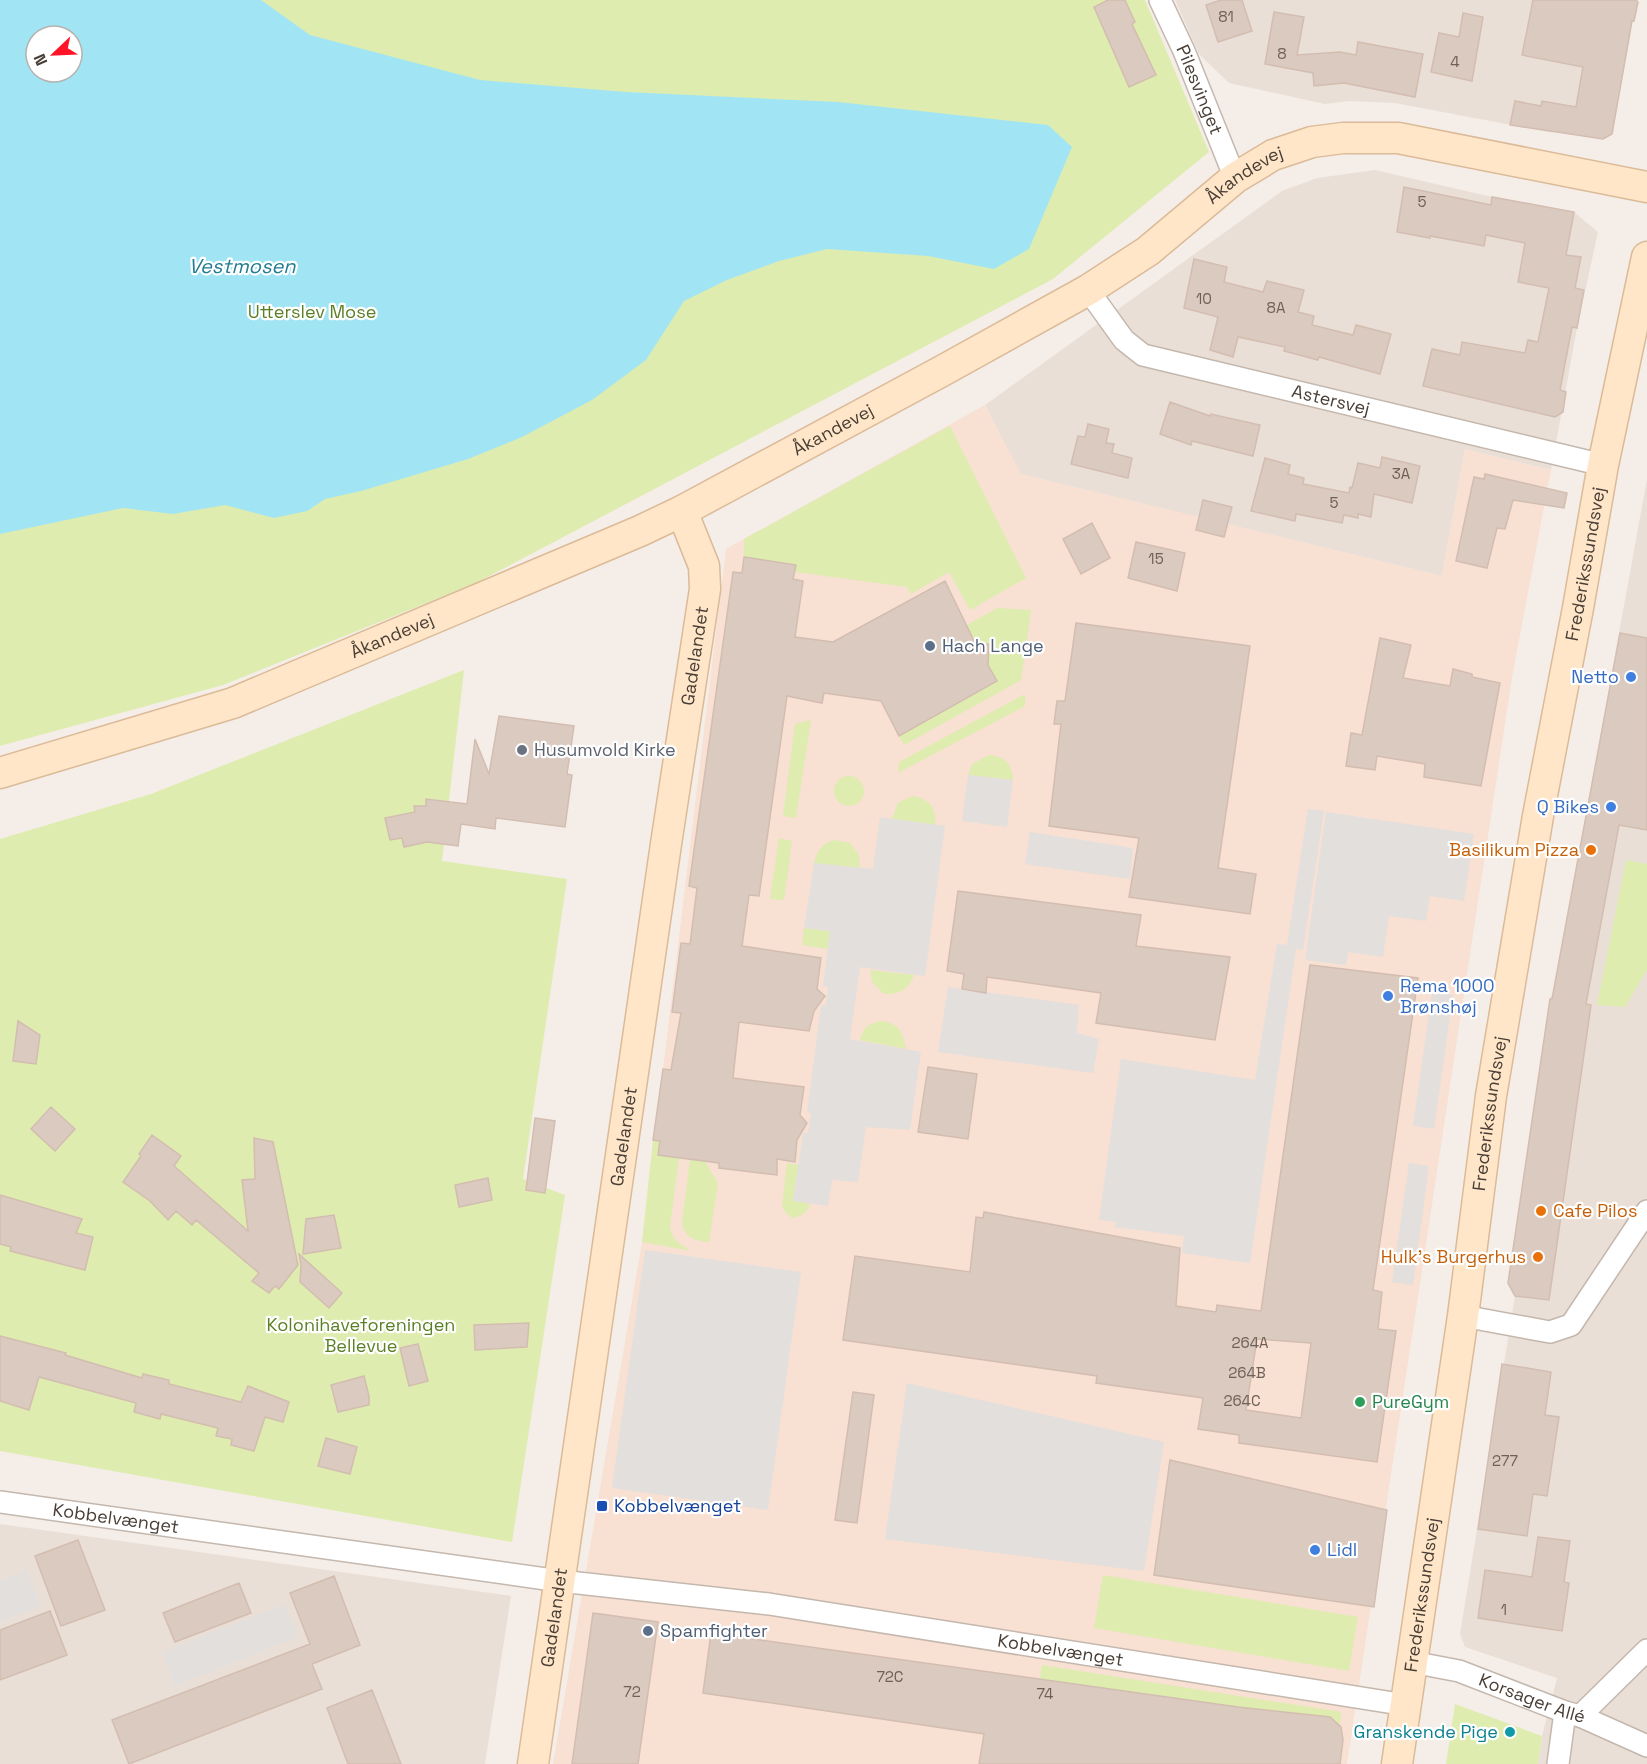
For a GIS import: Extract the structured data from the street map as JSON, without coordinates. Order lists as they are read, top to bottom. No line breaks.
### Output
{"streets":{"street":["Pilesvinget","Åkandevej","Astersvej","Frederikssundsvej","Gadelandet","Kobbelvænget","Korsager Allé"]},"crossings":[["Pilesvinget","Åkandevej"],["Åkandevej","Astersvej"],["Åkandevej","Gadelandet"],["Astersvej","Frederikssundsvej"],["Frederikssundsvej","Kobbelvænget"],["Frederikssundsvej","Korsager Allé"],["Gadelandet","Kobbelvænget"]],"water":["Vestmosen"],"parks":["Utterslev Mose","Kolonihaveforeningen Bellevue"],"places":{"other":["Hach Lange","Netto","Husumvold Kirke","Q Bikes","Basilikum Pizza","Rema 1000 Brønshøj","Cafe Pilos","Hulk’s Burgerhus","PureGym","Lidl","Spamfighter","Granskende Pige"],"transit":["Kobbelvænget"]},"house_numbers":["81","8","4","5","10","8A","3A","5","15","264A","264B","264C","277","1","72C","72","74"],"north":"bottom left"}
